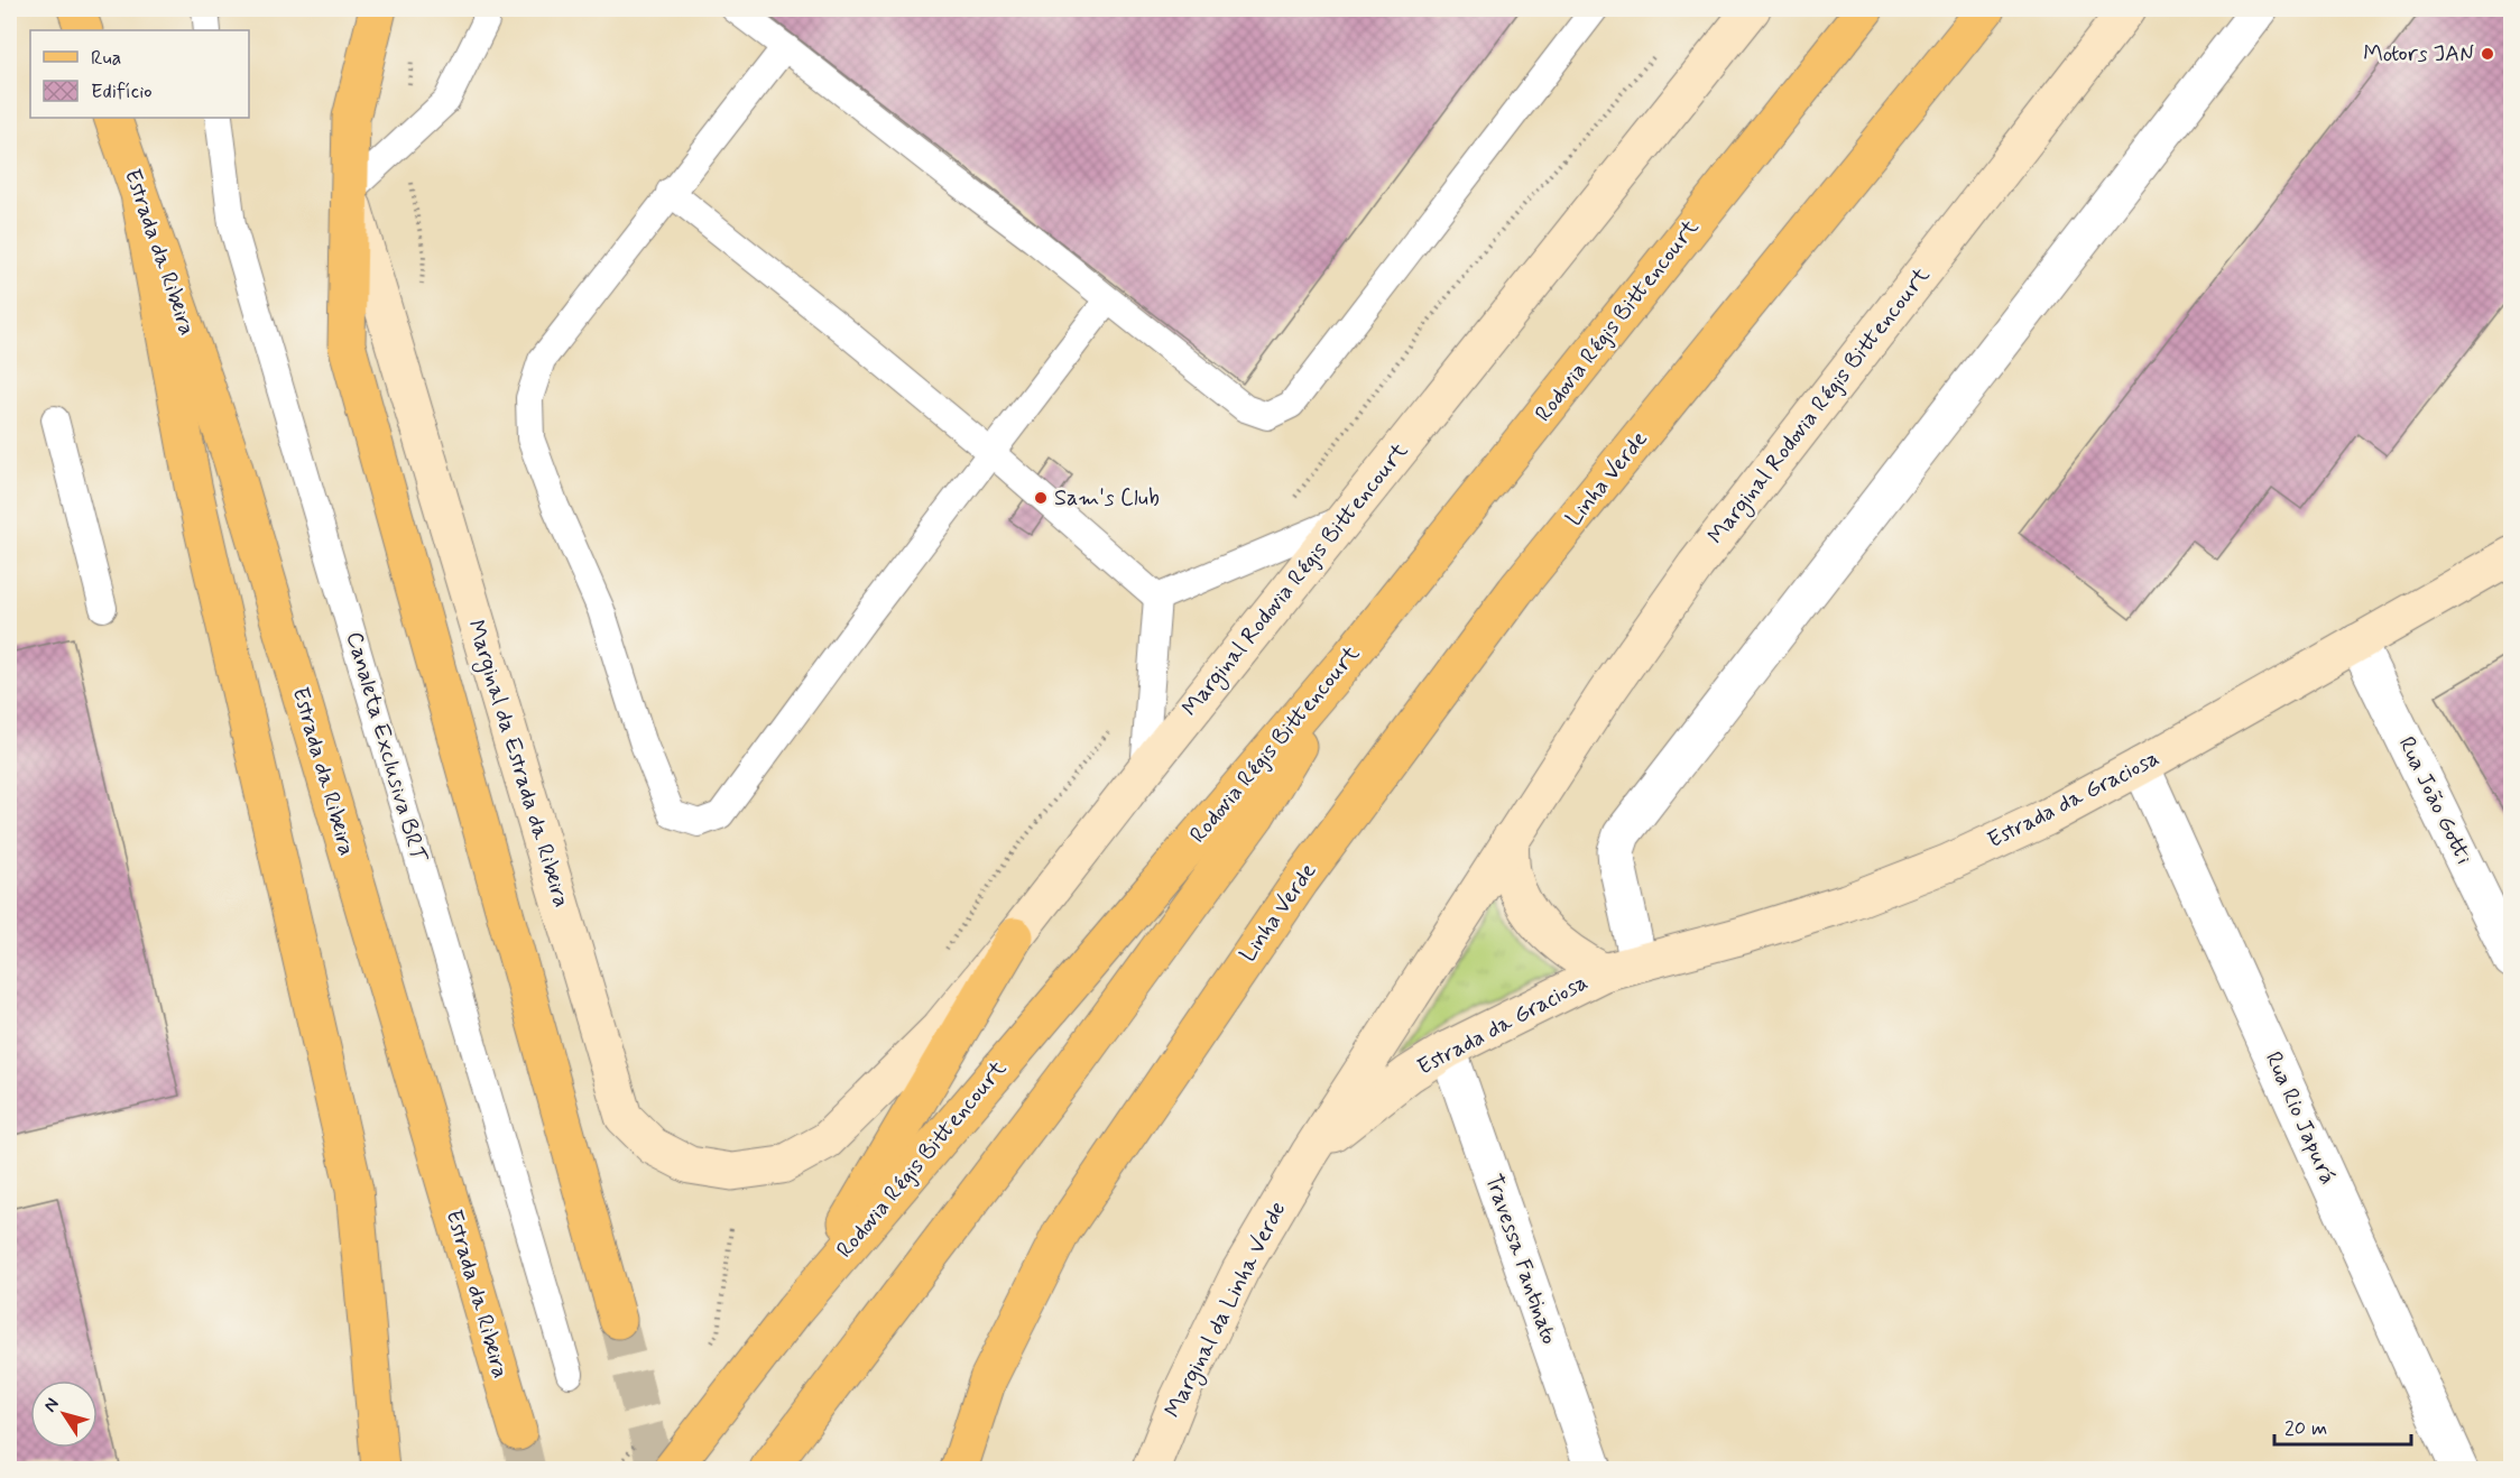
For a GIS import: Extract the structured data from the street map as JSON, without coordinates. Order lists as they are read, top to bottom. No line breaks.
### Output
{"streets":{"main road":["Estrada da Ribeira","Rodovia Régis Bittencourt","Marginal Rodovia Régis Bittencourt","Linha Verde","Marginal da Estrada da Ribeira","Estrada da Graciosa","Marginal da Linha Verde"],"street":["Rua João Gotti","Rua Rio Japurá","Travessa Fantinato"],"lane":["Canaleta Exclusiva BRT"]},"crossings":[["Marginal Rodovia Régis Bittencourt","Marginal da Estrada da Ribeira"],["Marginal Rodovia Régis Bittencourt","Estrada da Graciosa"],["Marginal Rodovia Régis Bittencourt","Marginal da Linha Verde"],["Estrada da Graciosa","Rua João Gotti"],["Estrada da Graciosa","Rua Rio Japurá"],["Estrada da Graciosa","Travessa Fantinato"],["Estrada da Graciosa","Marginal da Linha Verde"]],"places":["Motors JAN","Sam's Club"],"legend":["Rua","Edifício"],"scale_bar":"20 m","north":"top left"}
